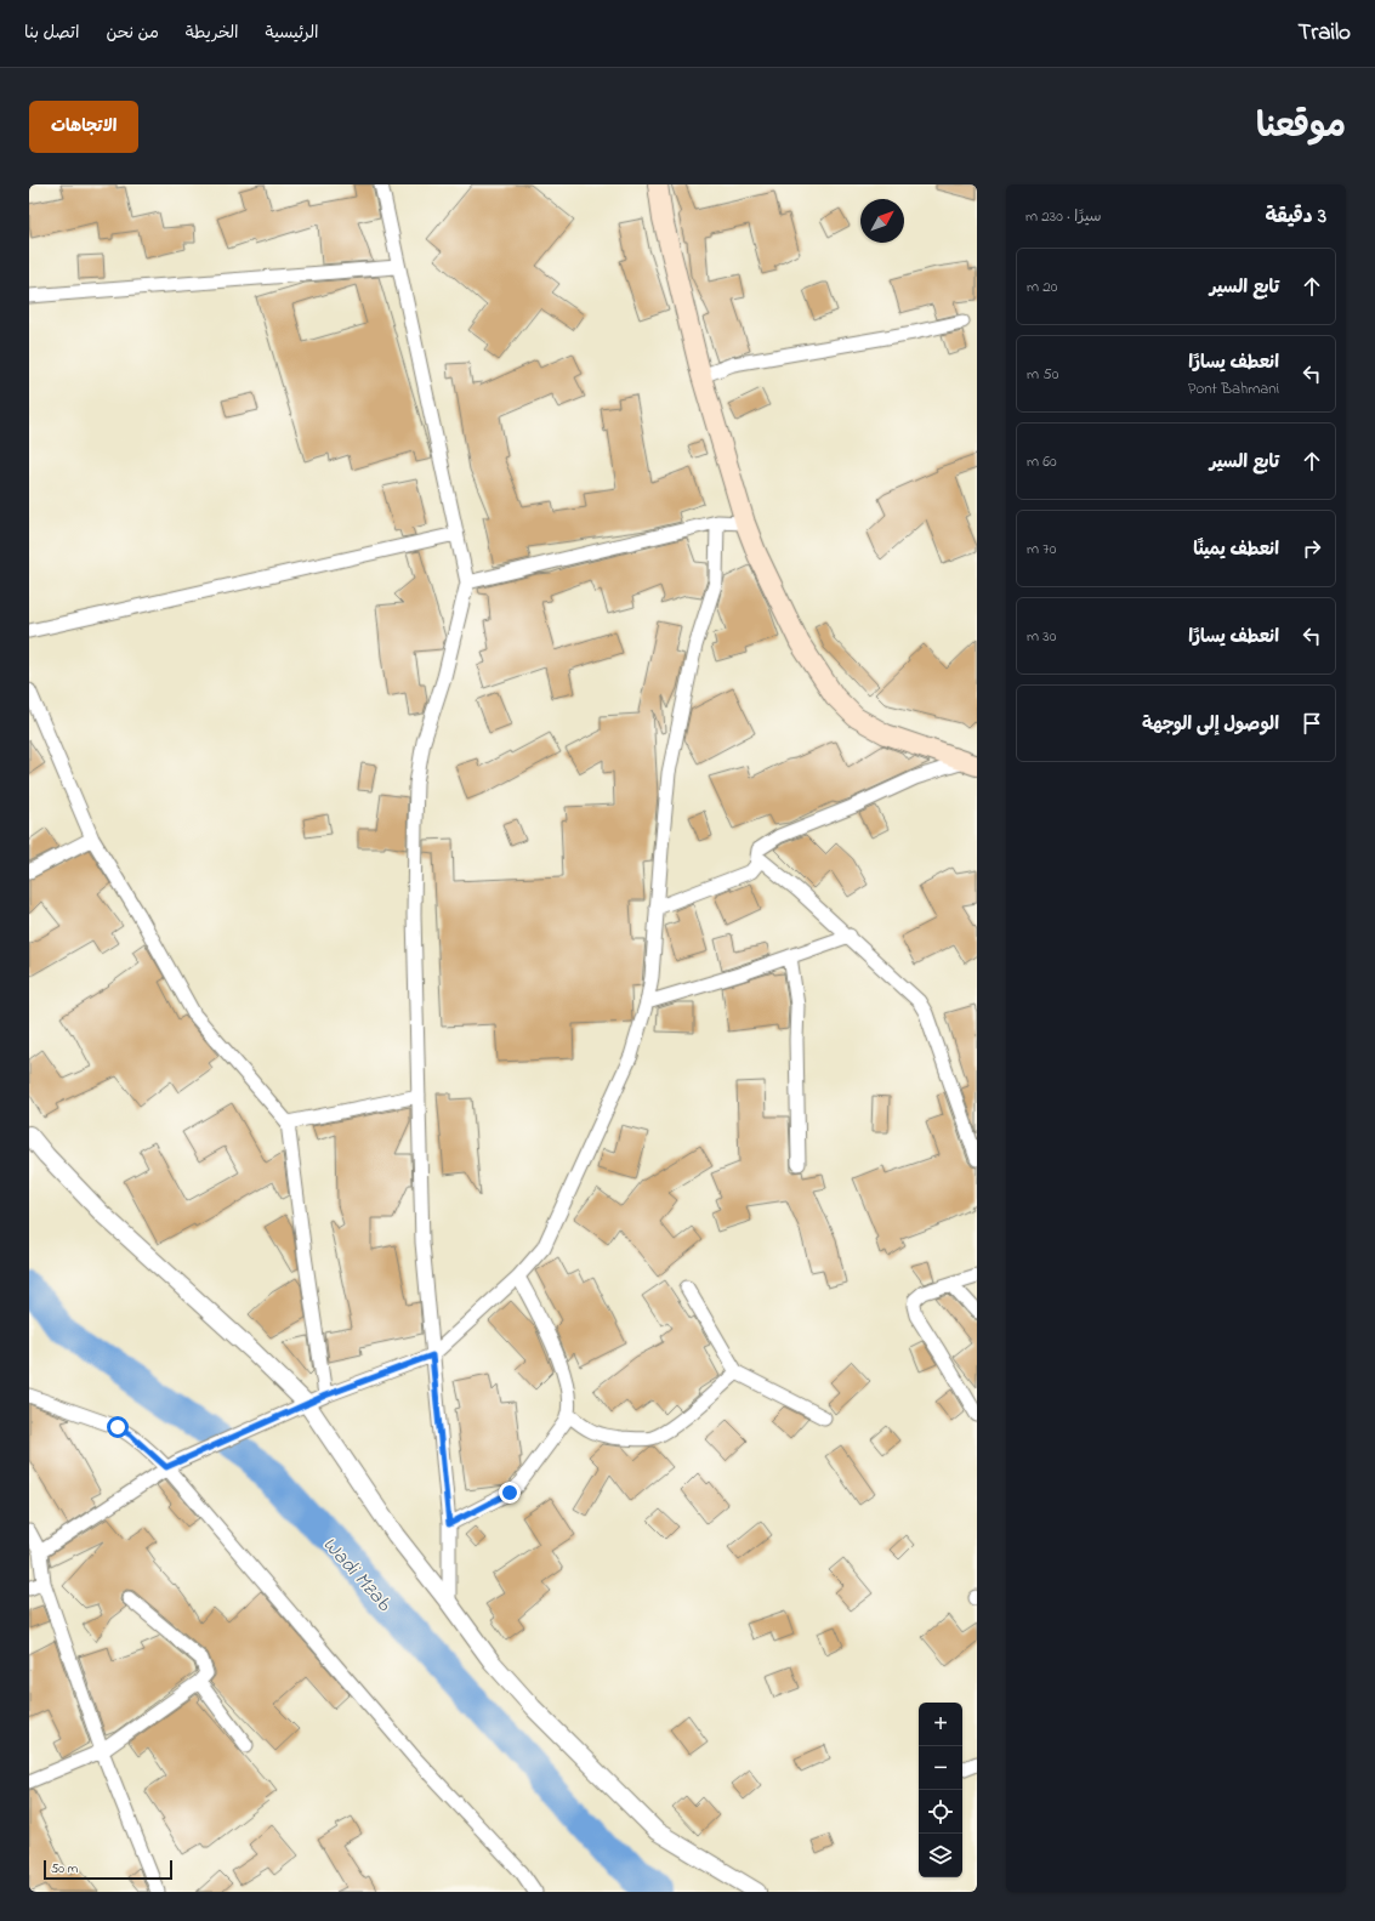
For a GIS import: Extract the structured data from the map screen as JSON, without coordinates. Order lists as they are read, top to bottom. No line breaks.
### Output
{"water":["Wadi Mzab"],"scale_bar":"50 m","north":"top right","page":{"header":"Trailo","nav":["الرئيسية","الخريطة","من نحن","اتصل بنا"],"title":"موقعنا","buttons":"الاتجاهات","heading":["3 دقيقة","سيرًا · 230 m"],"list":[["تابع السير","20 m"],["انعطف يسارًا","Pont Bahmani","50 m"],["تابع السير","60 m"],["انعطف يمينًا","70 m"],["انعطف يسارًا","30 m"],"الوصول إلى الوجهة"],"map_buttons":["+","−"],"scale":"50 m"}}
